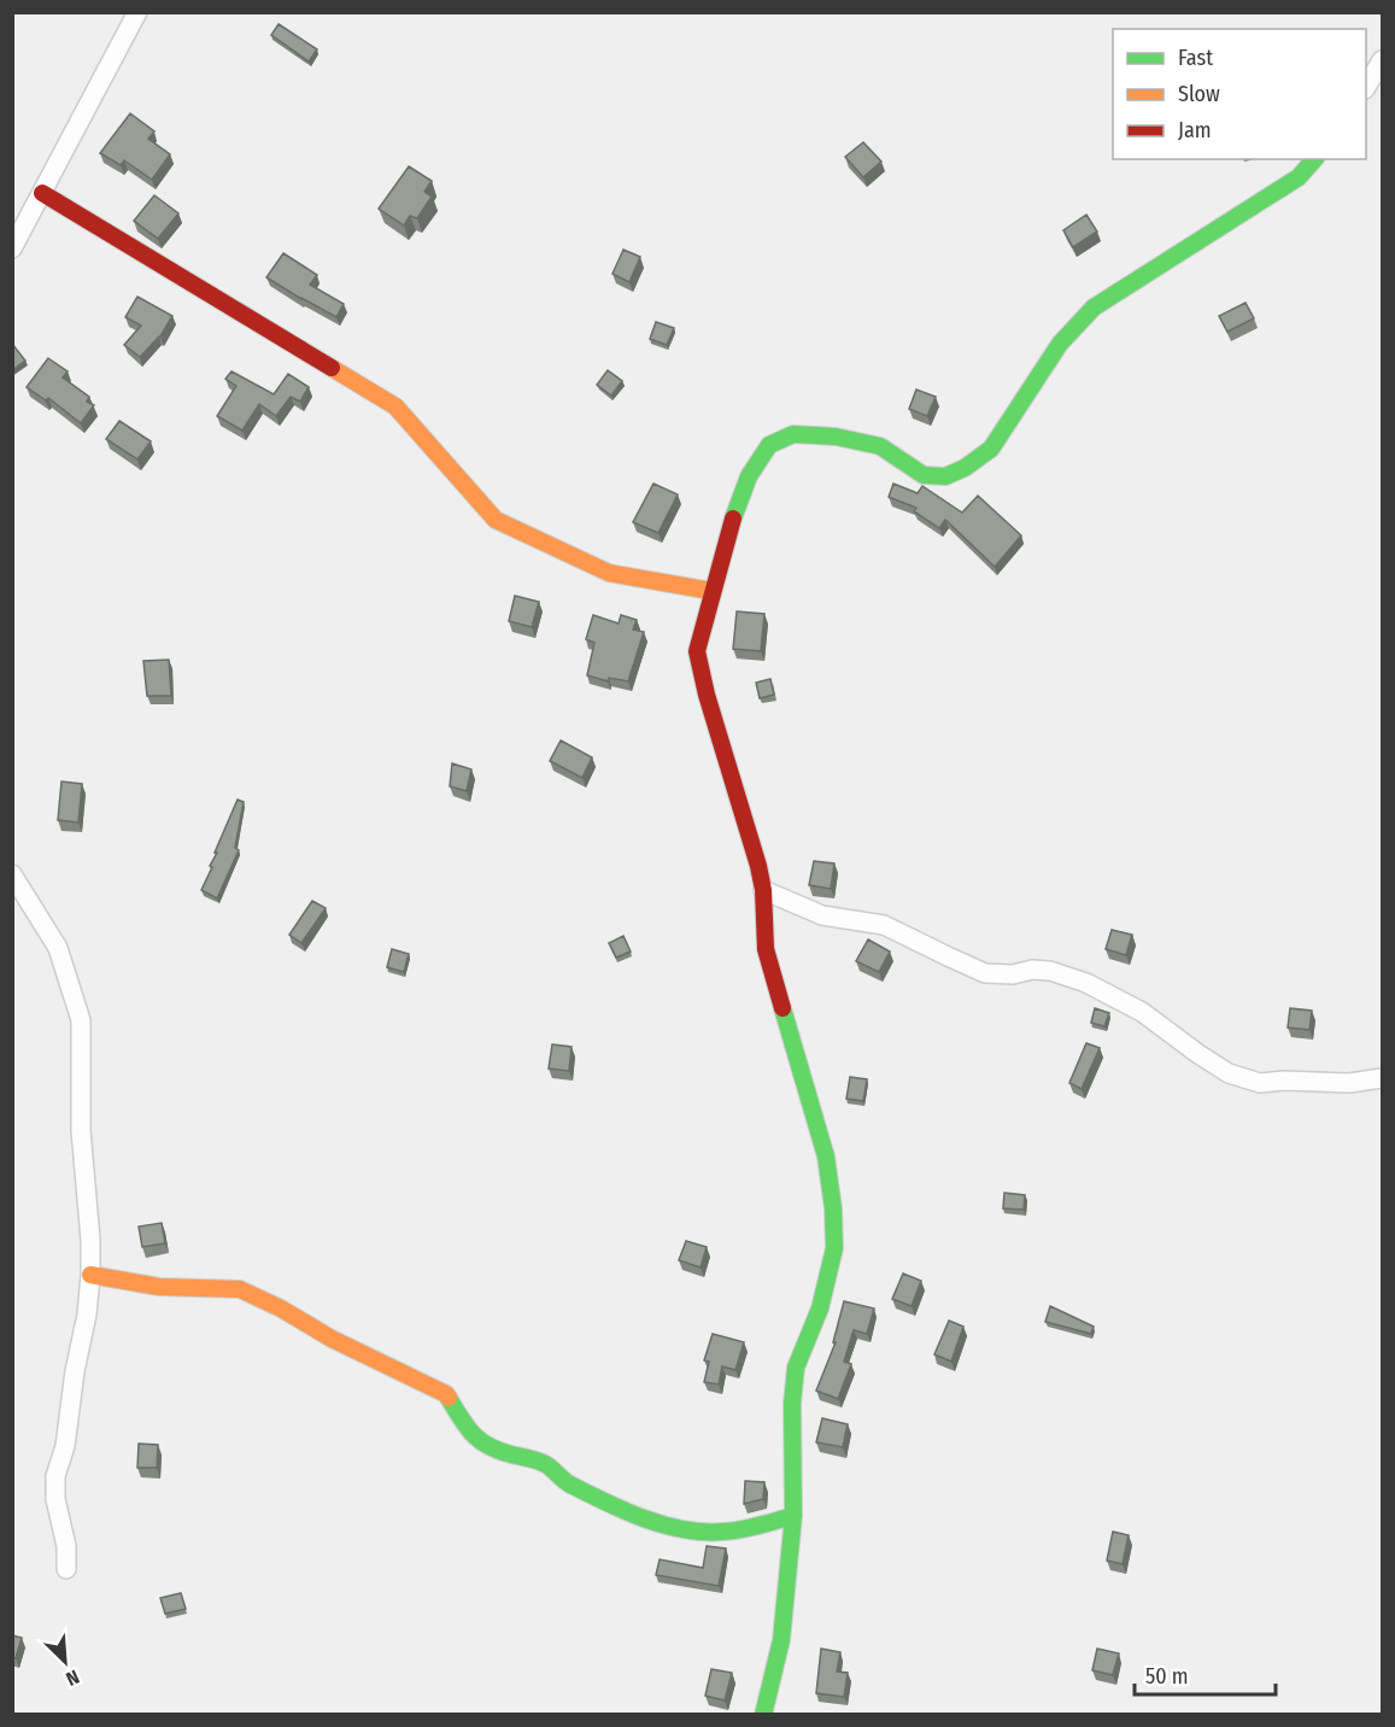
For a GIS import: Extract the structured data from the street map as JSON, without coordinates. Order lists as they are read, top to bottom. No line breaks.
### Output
{"legend":["Fast","Slow","Jam"],"scale_bar":"50 m","north":"bottom right"}
